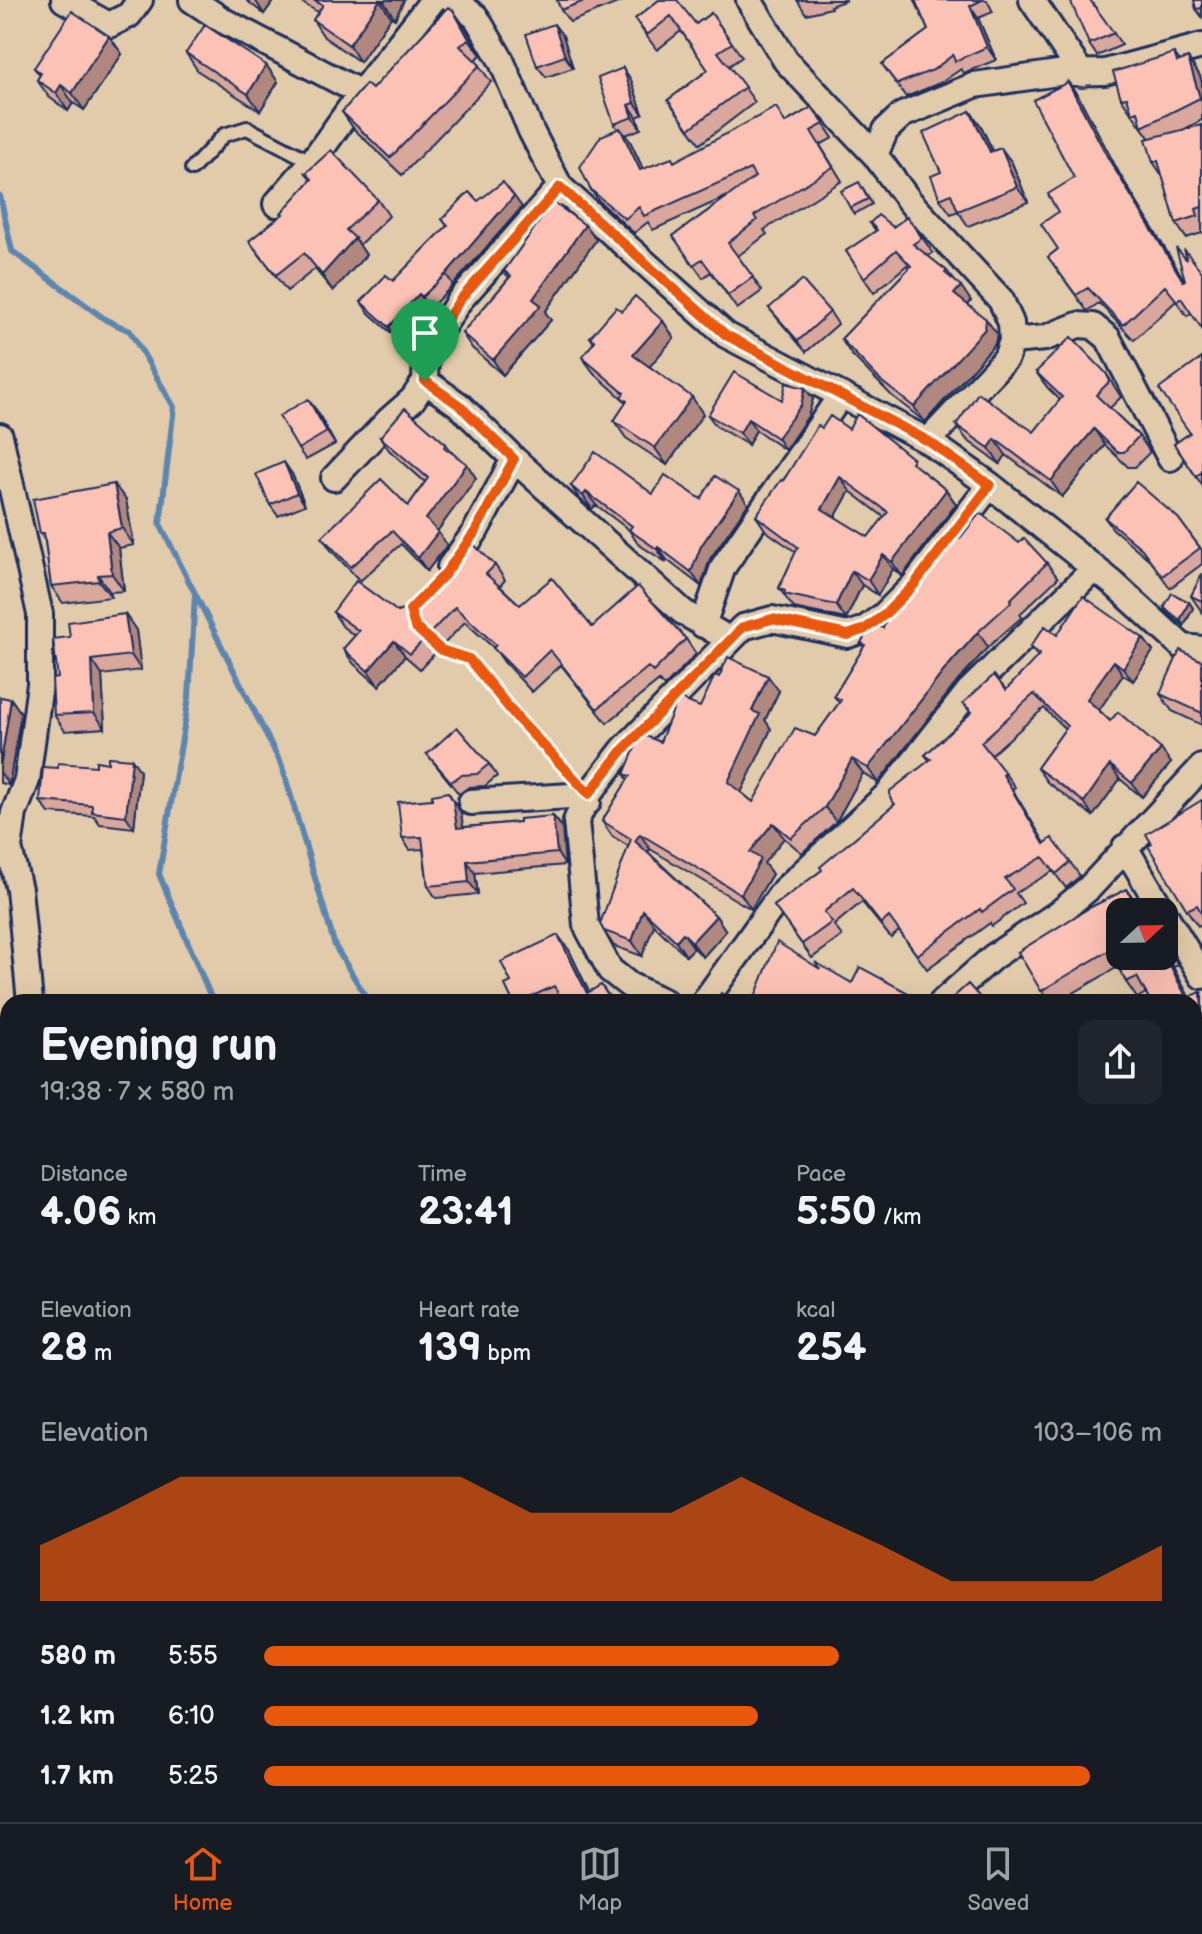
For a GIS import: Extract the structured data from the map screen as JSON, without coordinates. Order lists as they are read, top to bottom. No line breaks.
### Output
{"north":"right","page":{"heading":["Evening run","19:38 · 7 × 580 m"],"stats":[["Distance","4.06 km"],["Time","23:41"],["Pace","5:50 /km"],["Elevation","28 m"],["Heart rate","139 bpm"],["kcal","254"]],"chart":["Elevation","103–106 m"],"list":[{"name":"580 m","note":"5:55"},{"name":"1.2 km","note":"6:10"},{"name":"1.7 km","note":"5:25"}],"tabs":["Home","Map","Saved"]}}
